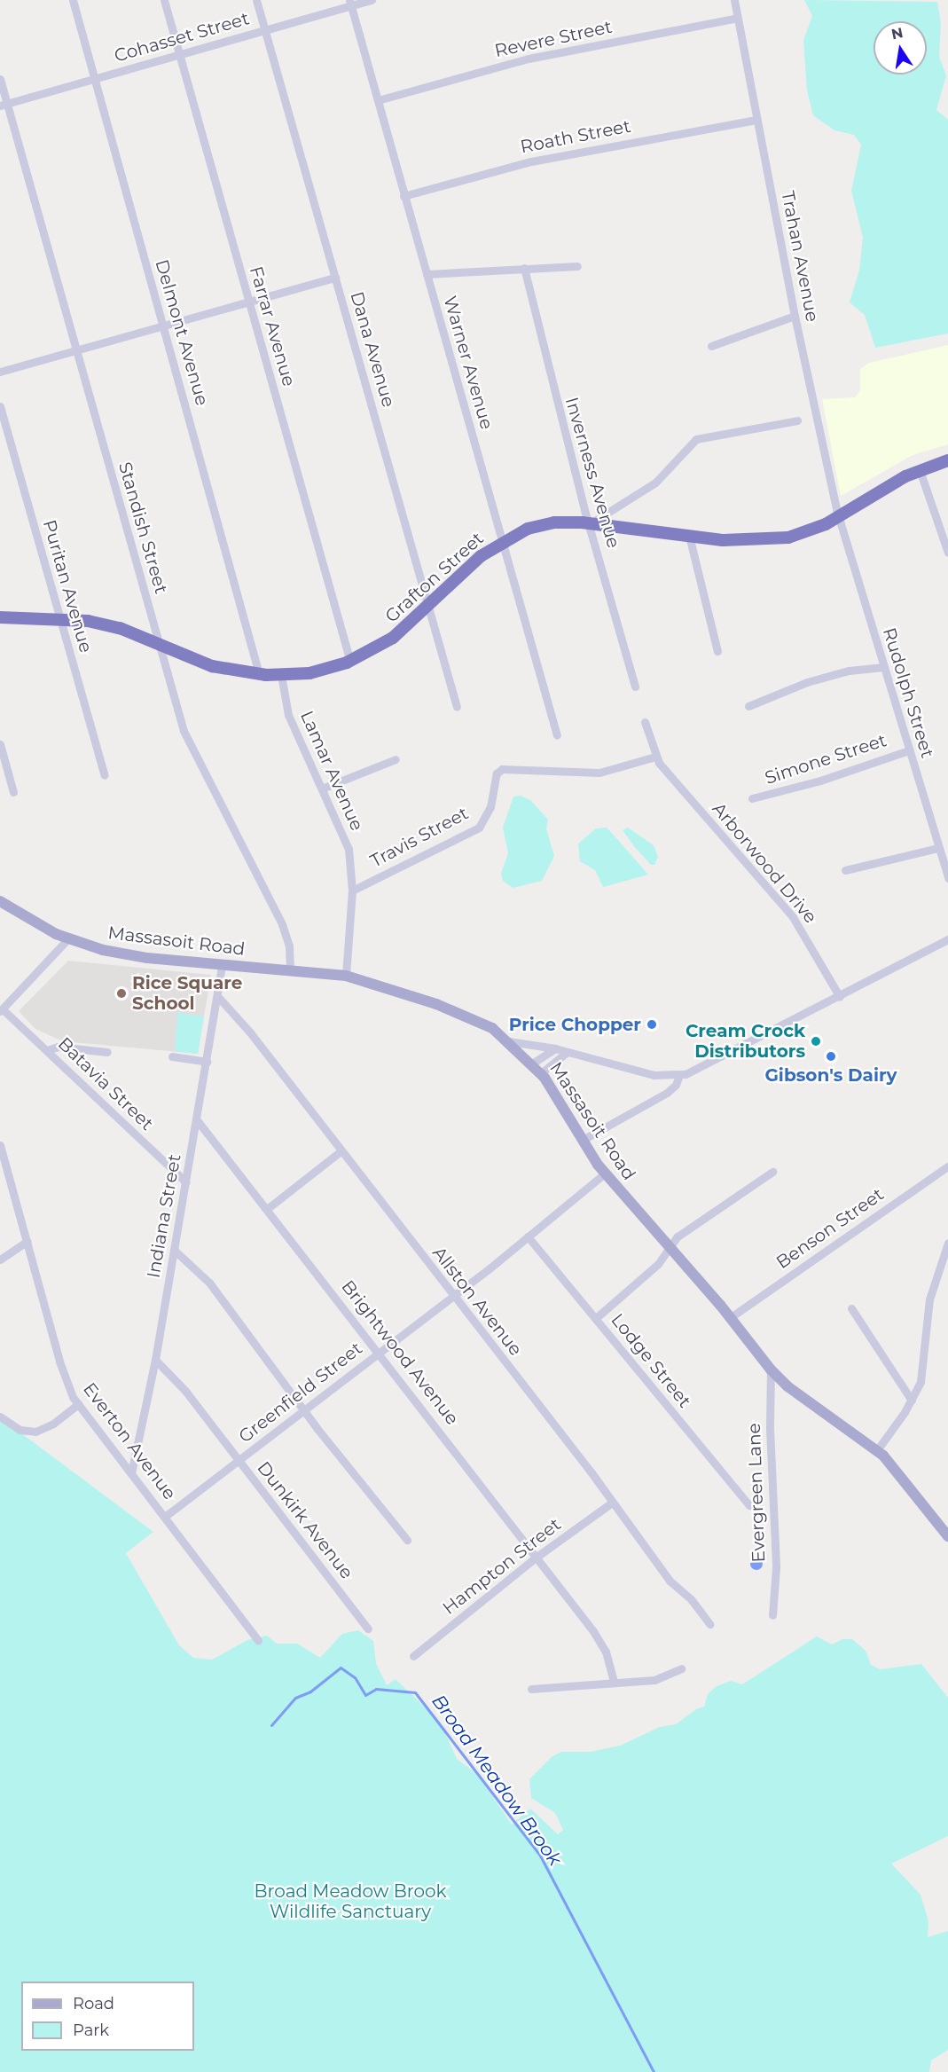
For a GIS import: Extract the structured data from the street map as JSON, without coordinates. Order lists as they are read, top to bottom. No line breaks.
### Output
{"streets":{"highway":["Grafton Street"],"main road":["Massasoit Road"],"street":["Cohasset Street","Revere Street","Roath Street","Trahan Avenue","Farrar Avenue","Delmont Avenue","Dana Avenue","Warner Avenue","Inverness Avenue","Standish Street","Puritan Avenue","Rudolph Street","Simone Street","Lamar Avenue","Travis Street","Arborwood Drive","Batavia Street","Indiana Street","Benson Street","Allston Avenue","Brightwood Avenue","Lodge Street","Greenfield Street","Everton Avenue","Evergreen Lane","Dunkirk Avenue","Hampton Street"]},"crossings":[["Cohasset Street","Farrar Avenue"],["Cohasset Street","Delmont Avenue"],["Cohasset Street","Dana Avenue"],["Cohasset Street","Warner Avenue"],["Cohasset Street","Standish Street"],["Revere Street","Trahan Avenue"],["Revere Street","Warner Avenue"],["Roath Street","Trahan Avenue"],["Roath Street","Warner Avenue"],["Trahan Avenue","Grafton Street"],["Trahan Avenue","Rudolph Street"],["Farrar Avenue","Grafton Street"],["Delmont Avenue","Grafton Street"],["Dana Avenue","Grafton Street"],["Warner Avenue","Grafton Street"],["Inverness Avenue","Grafton Street"],["Standish Street","Grafton Street"],["Standish Street","Massasoit Road"],["Grafton Street","Puritan Avenue"],["Grafton Street","Rudolph Street"],["Grafton Street","Lamar Avenue"],["Rudolph Street","Simone Street"],["Lamar Avenue","Travis Street"],["Lamar Avenue","Massasoit Road"],["Travis Street","Arborwood Drive"],["Massasoit Road","Indiana Street"],["Massasoit Road","Benson Street"],["Massasoit Road","Greenfield Street"],["Massasoit Road","Evergreen Lane"],["Batavia Street","Indiana Street"],["Indiana Street","Allston Avenue"],["Indiana Street","Brightwood Avenue"],["Indiana Street","Everton Avenue"],["Indiana Street","Dunkirk Avenue"],["Allston Avenue","Greenfield Street"],["Allston Avenue","Hampton Street"],["Brightwood Avenue","Greenfield Street"],["Brightwood Avenue","Hampton Street"],["Lodge Street","Greenfield Street"],["Greenfield Street","Everton Avenue"],["Greenfield Street","Dunkirk Avenue"]],"water":["Broad Meadow Brook"],"parks":["Broad Meadow Brook Wildlife Sanctuary"],"places":["Rice Square School","Price Chopper","Cream Crock Distributors","Gibson's Dairy"],"legend":["Road","Park"],"north":"top"}
